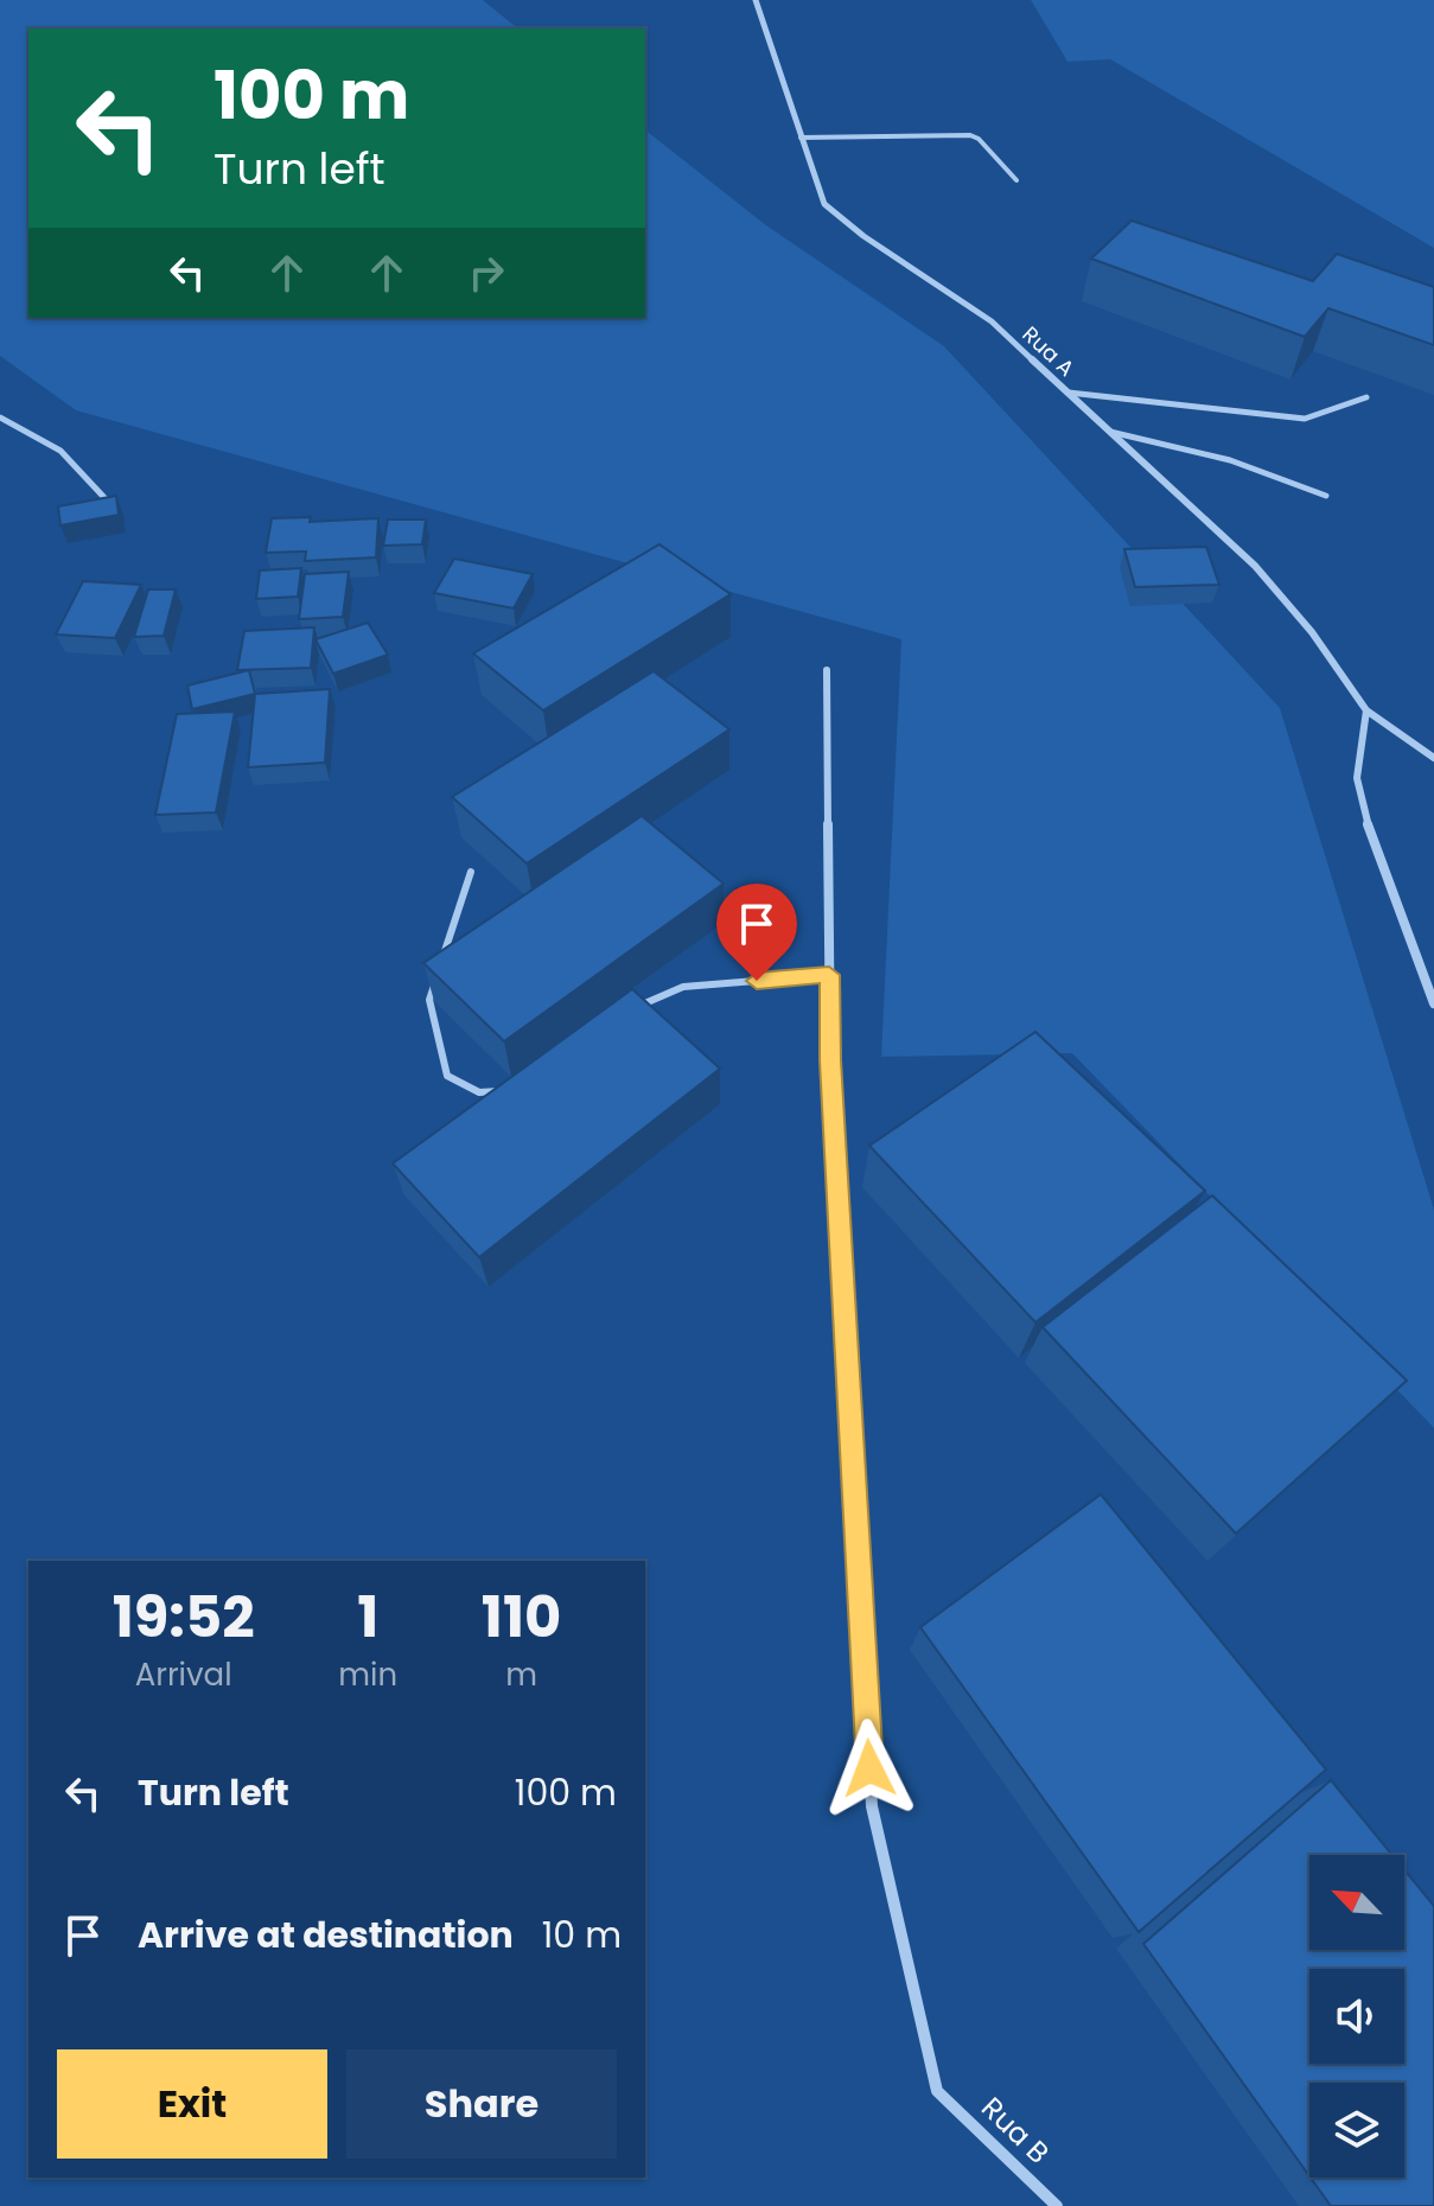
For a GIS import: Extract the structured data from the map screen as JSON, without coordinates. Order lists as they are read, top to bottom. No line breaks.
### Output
{"streets":{"street":["Rua A","Rua B"]},"north":"top left","page":{"turn":["100 m","Turn left"],"eta":["19:52","Arrival","1","min","110","m"],"list":[{"name":"Turn left","value":"100 m"},{"name":"Arrive at destination","value":"10 m"}],"buttons":["Exit","Share"]}}
